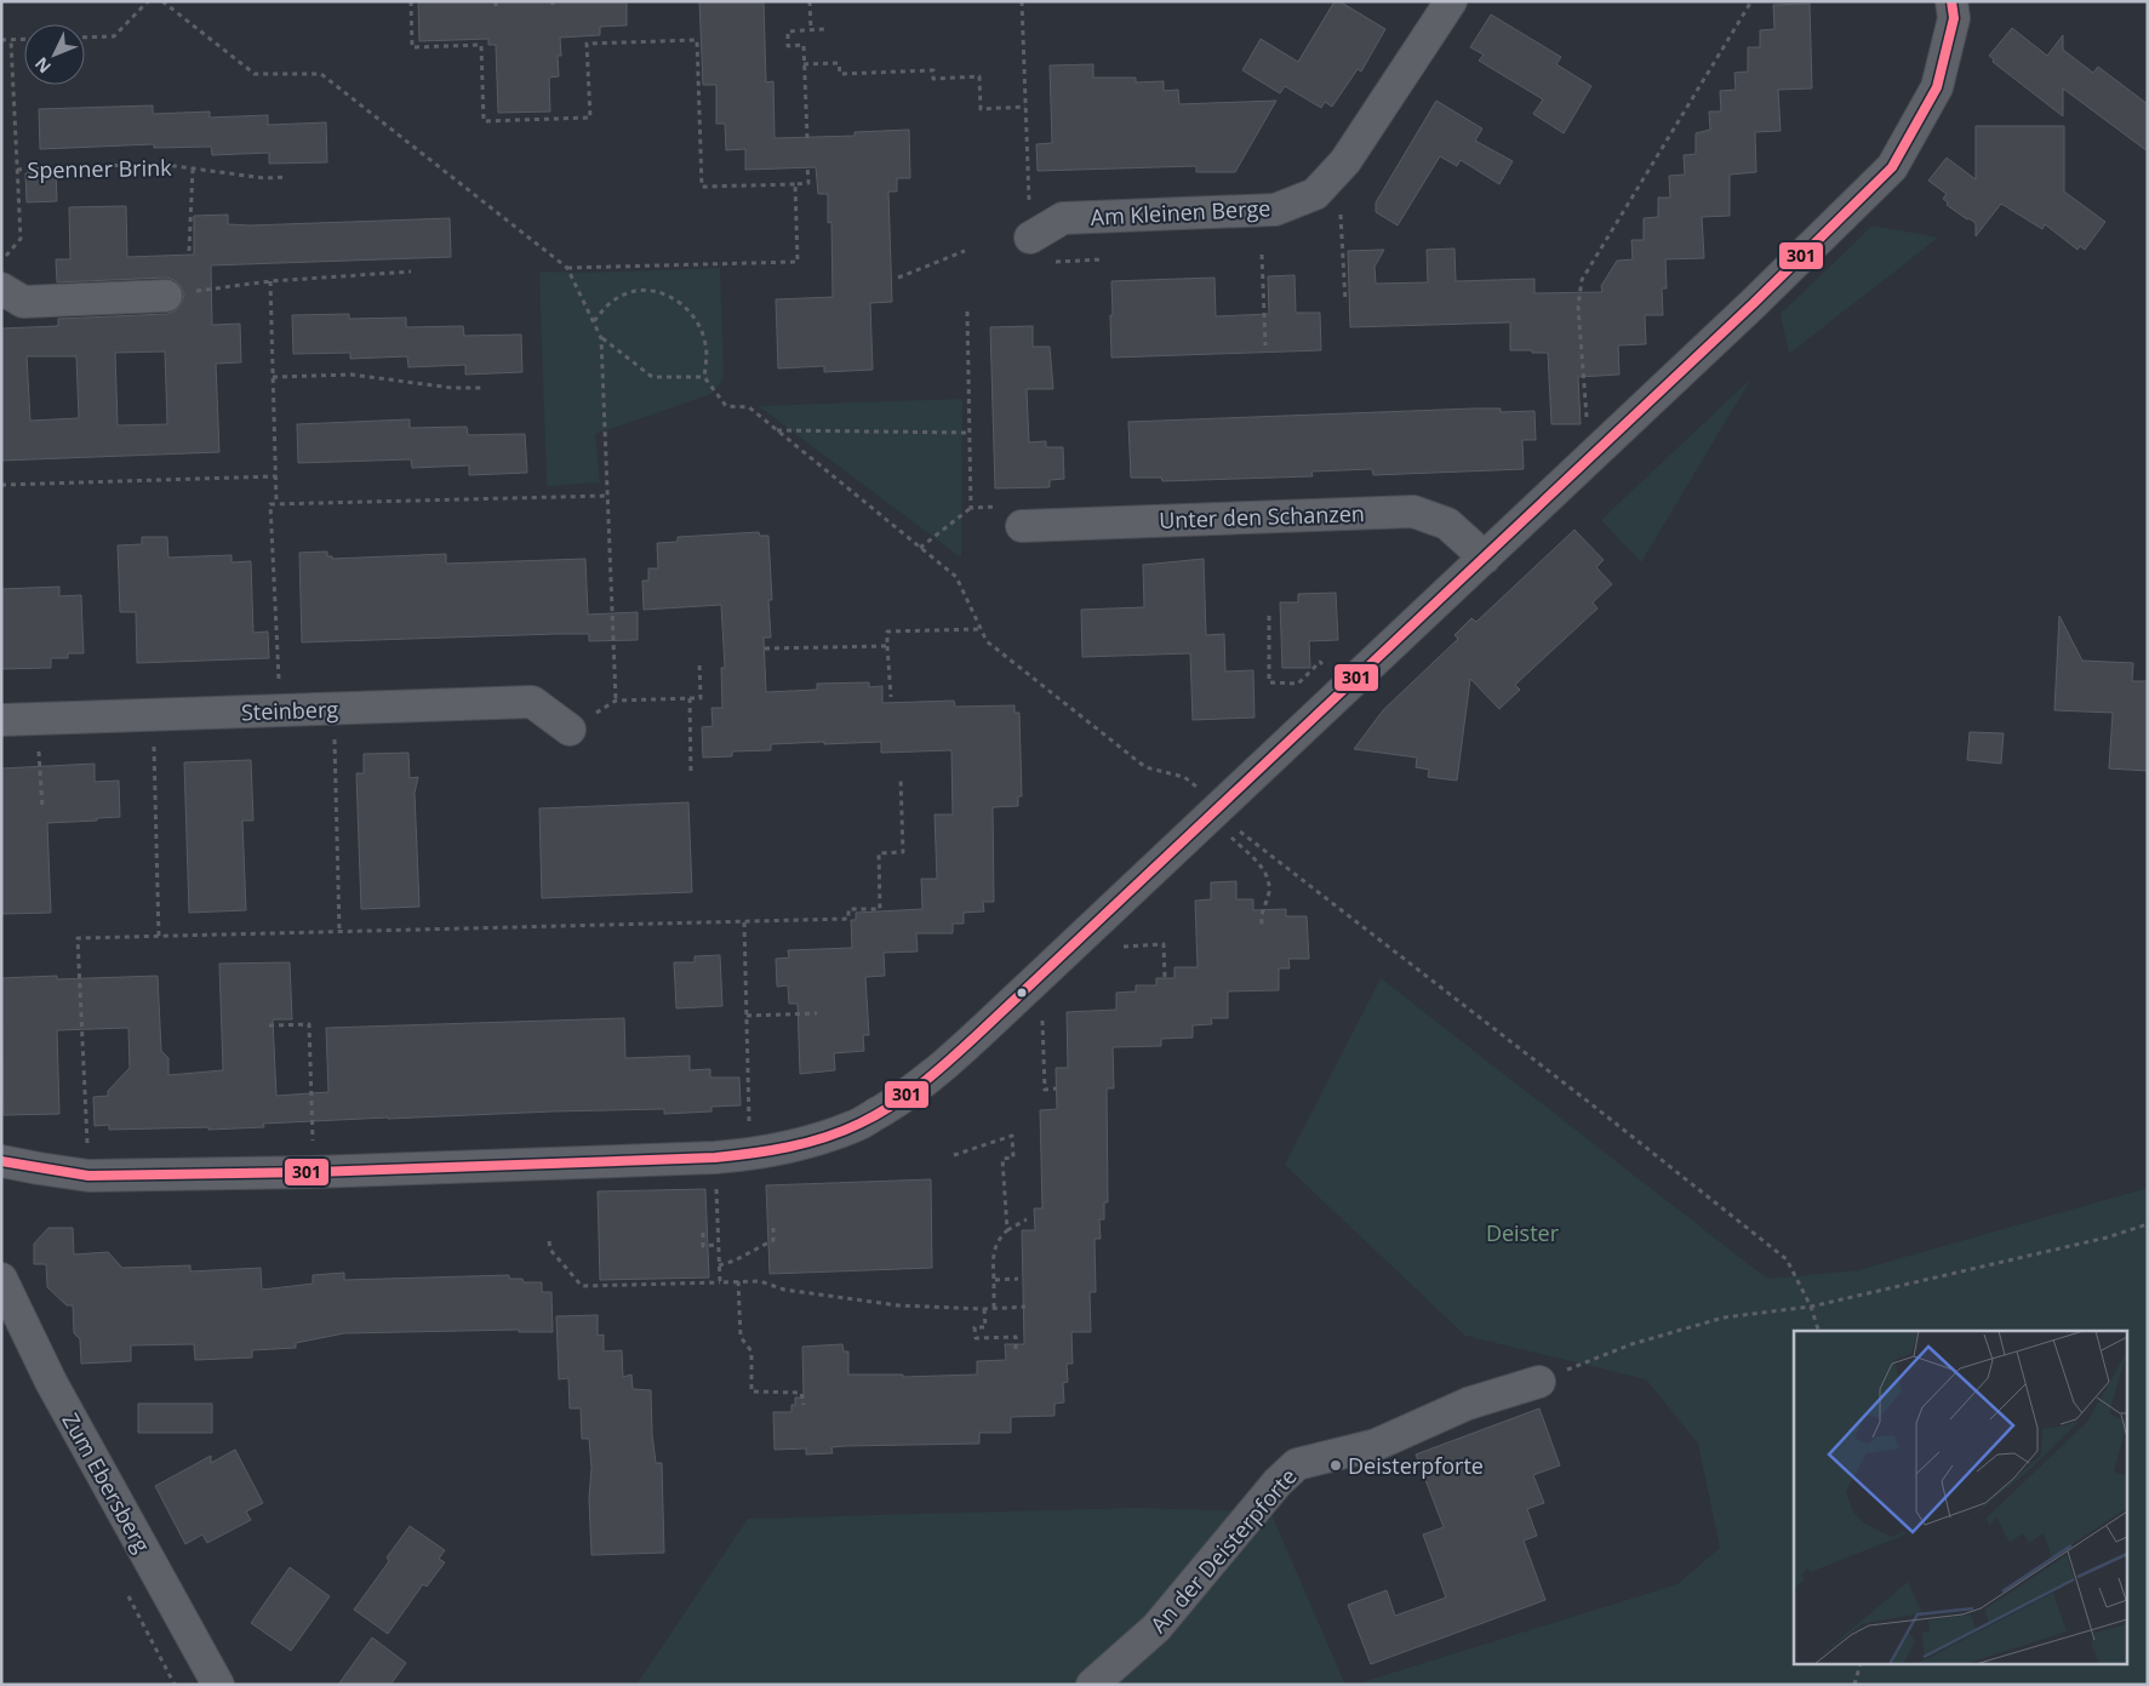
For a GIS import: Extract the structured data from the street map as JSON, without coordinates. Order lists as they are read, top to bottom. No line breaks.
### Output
{"streets":{"street":["Am Kleinen Berge","Unter den Schanzen","Steinberg","Zum Ebersberg","An der Deisterpforte"],"path":["Spenner Brink"]},"parks":["Deister"],"places":["Deisterpforte"],"lines":["transit line 301"],"north":"bottom left"}
